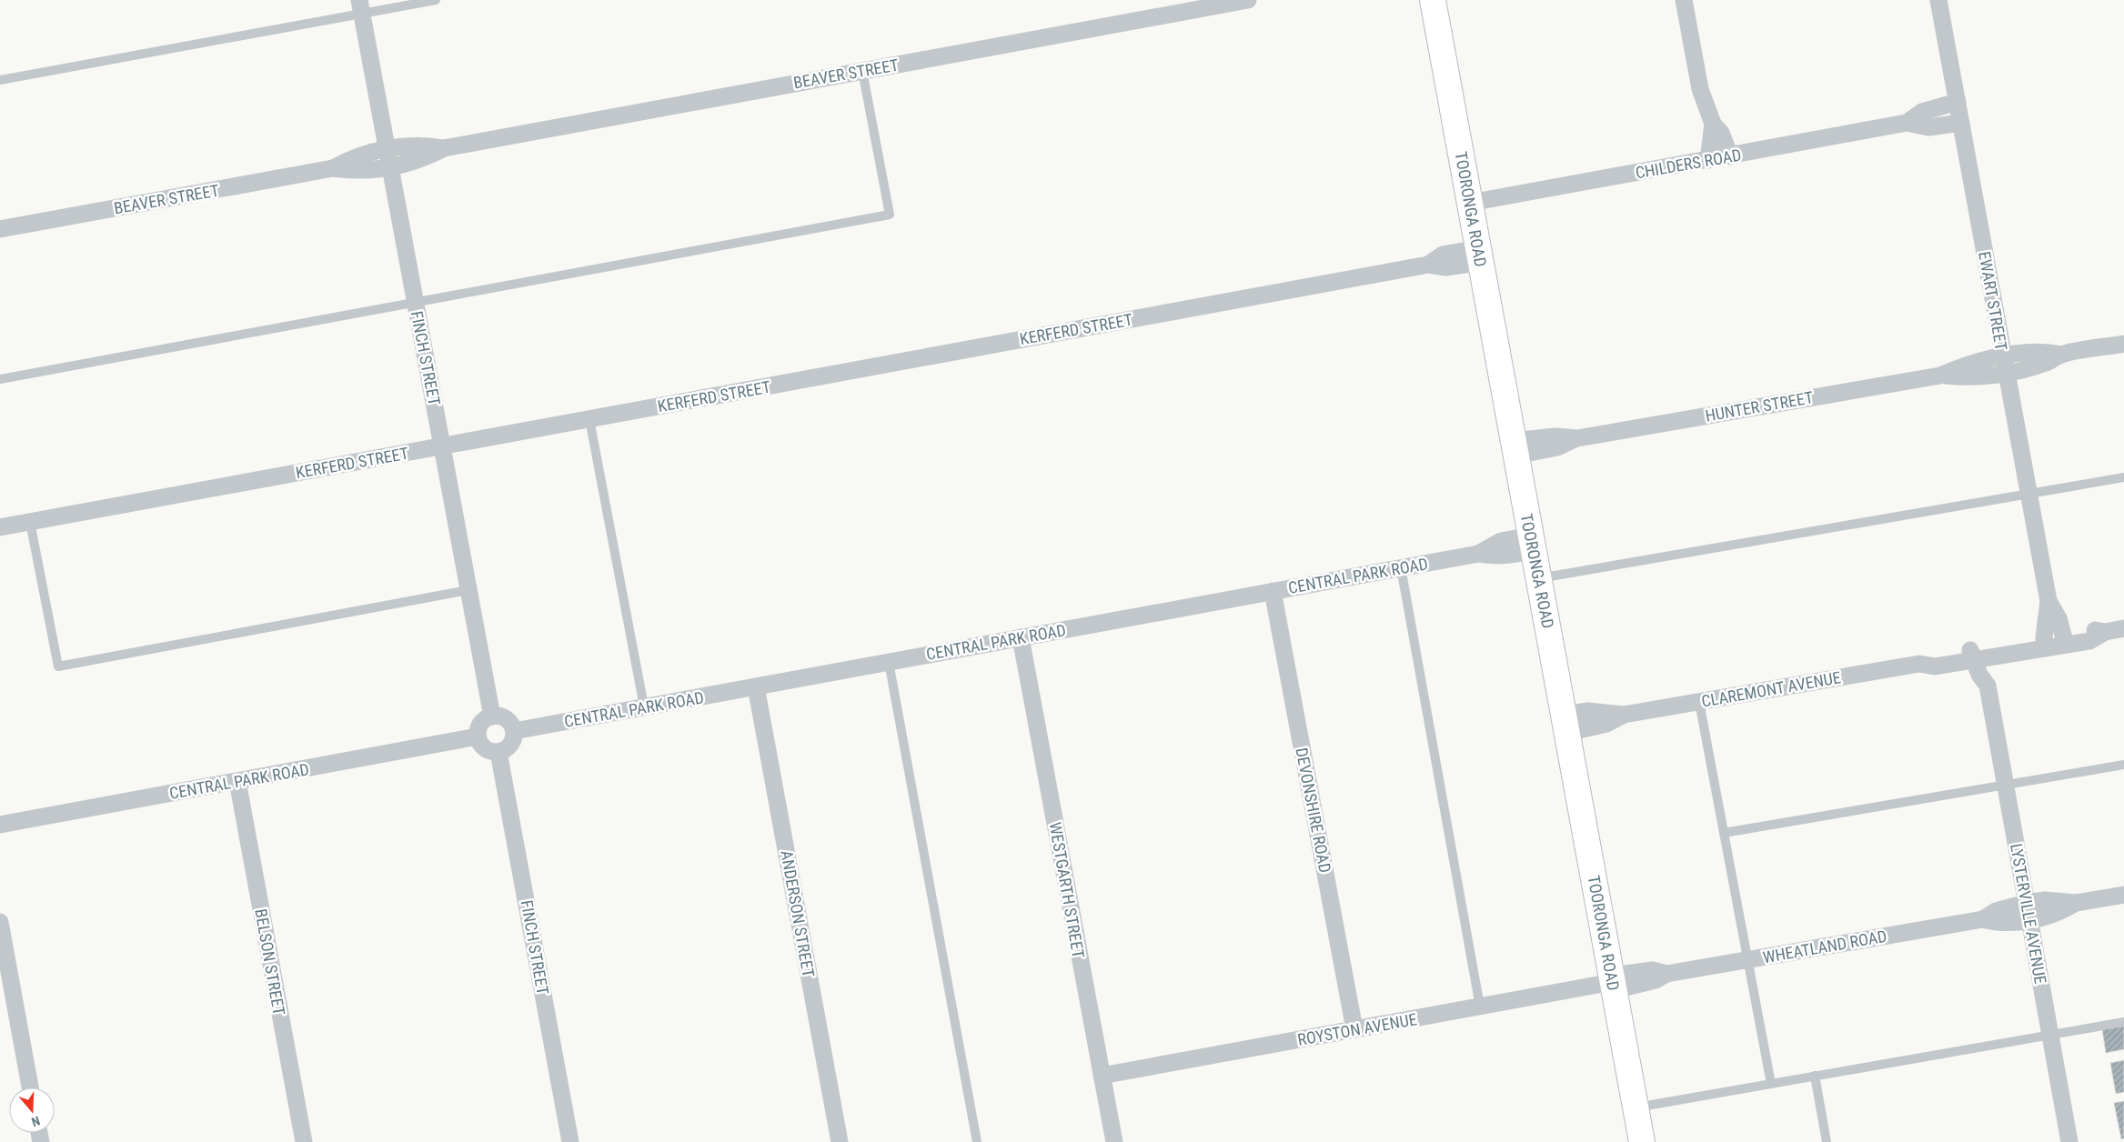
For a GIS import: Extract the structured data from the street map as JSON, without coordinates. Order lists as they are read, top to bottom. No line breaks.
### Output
{"streets":{"main road":["TOORONGA ROAD"],"street":["BEAVER STREET","CHILDERS ROAD","EWART STREET","KERFERD STREET","FINCH STREET","HUNTER STREET","CENTRAL PARK ROAD","CLAREMONT AVENUE","DEVONSHIRE ROAD","WESTGARTH STREET","ANDERSON STREET","LYSTERVILLE AVENUE","WHEATLAND ROAD","BELSON STREET","ROYSTON AVENUE"]},"crossings":[["BEAVER STREET","FINCH STREET"],["CHILDERS ROAD","TOORONGA ROAD"],["CHILDERS ROAD","EWART STREET"],["TOORONGA ROAD","KERFERD STREET"],["TOORONGA ROAD","HUNTER STREET"],["TOORONGA ROAD","CENTRAL PARK ROAD"],["TOORONGA ROAD","CLAREMONT AVENUE"],["TOORONGA ROAD","WHEATLAND ROAD"],["TOORONGA ROAD","ROYSTON AVENUE"],["EWART STREET","HUNTER STREET"],["EWART STREET","CLAREMONT AVENUE"],["KERFERD STREET","FINCH STREET"],["FINCH STREET","CENTRAL PARK ROAD"],["CENTRAL PARK ROAD","DEVONSHIRE ROAD"],["CENTRAL PARK ROAD","WESTGARTH STREET"],["CENTRAL PARK ROAD","ANDERSON STREET"],["CENTRAL PARK ROAD","BELSON STREET"],["CLAREMONT AVENUE","LYSTERVILLE AVENUE"],["DEVONSHIRE ROAD","ROYSTON AVENUE"],["WESTGARTH STREET","ROYSTON AVENUE"],["LYSTERVILLE AVENUE","WHEATLAND ROAD"],["WHEATLAND ROAD","ROYSTON AVENUE"]],"north":"bottom"}
